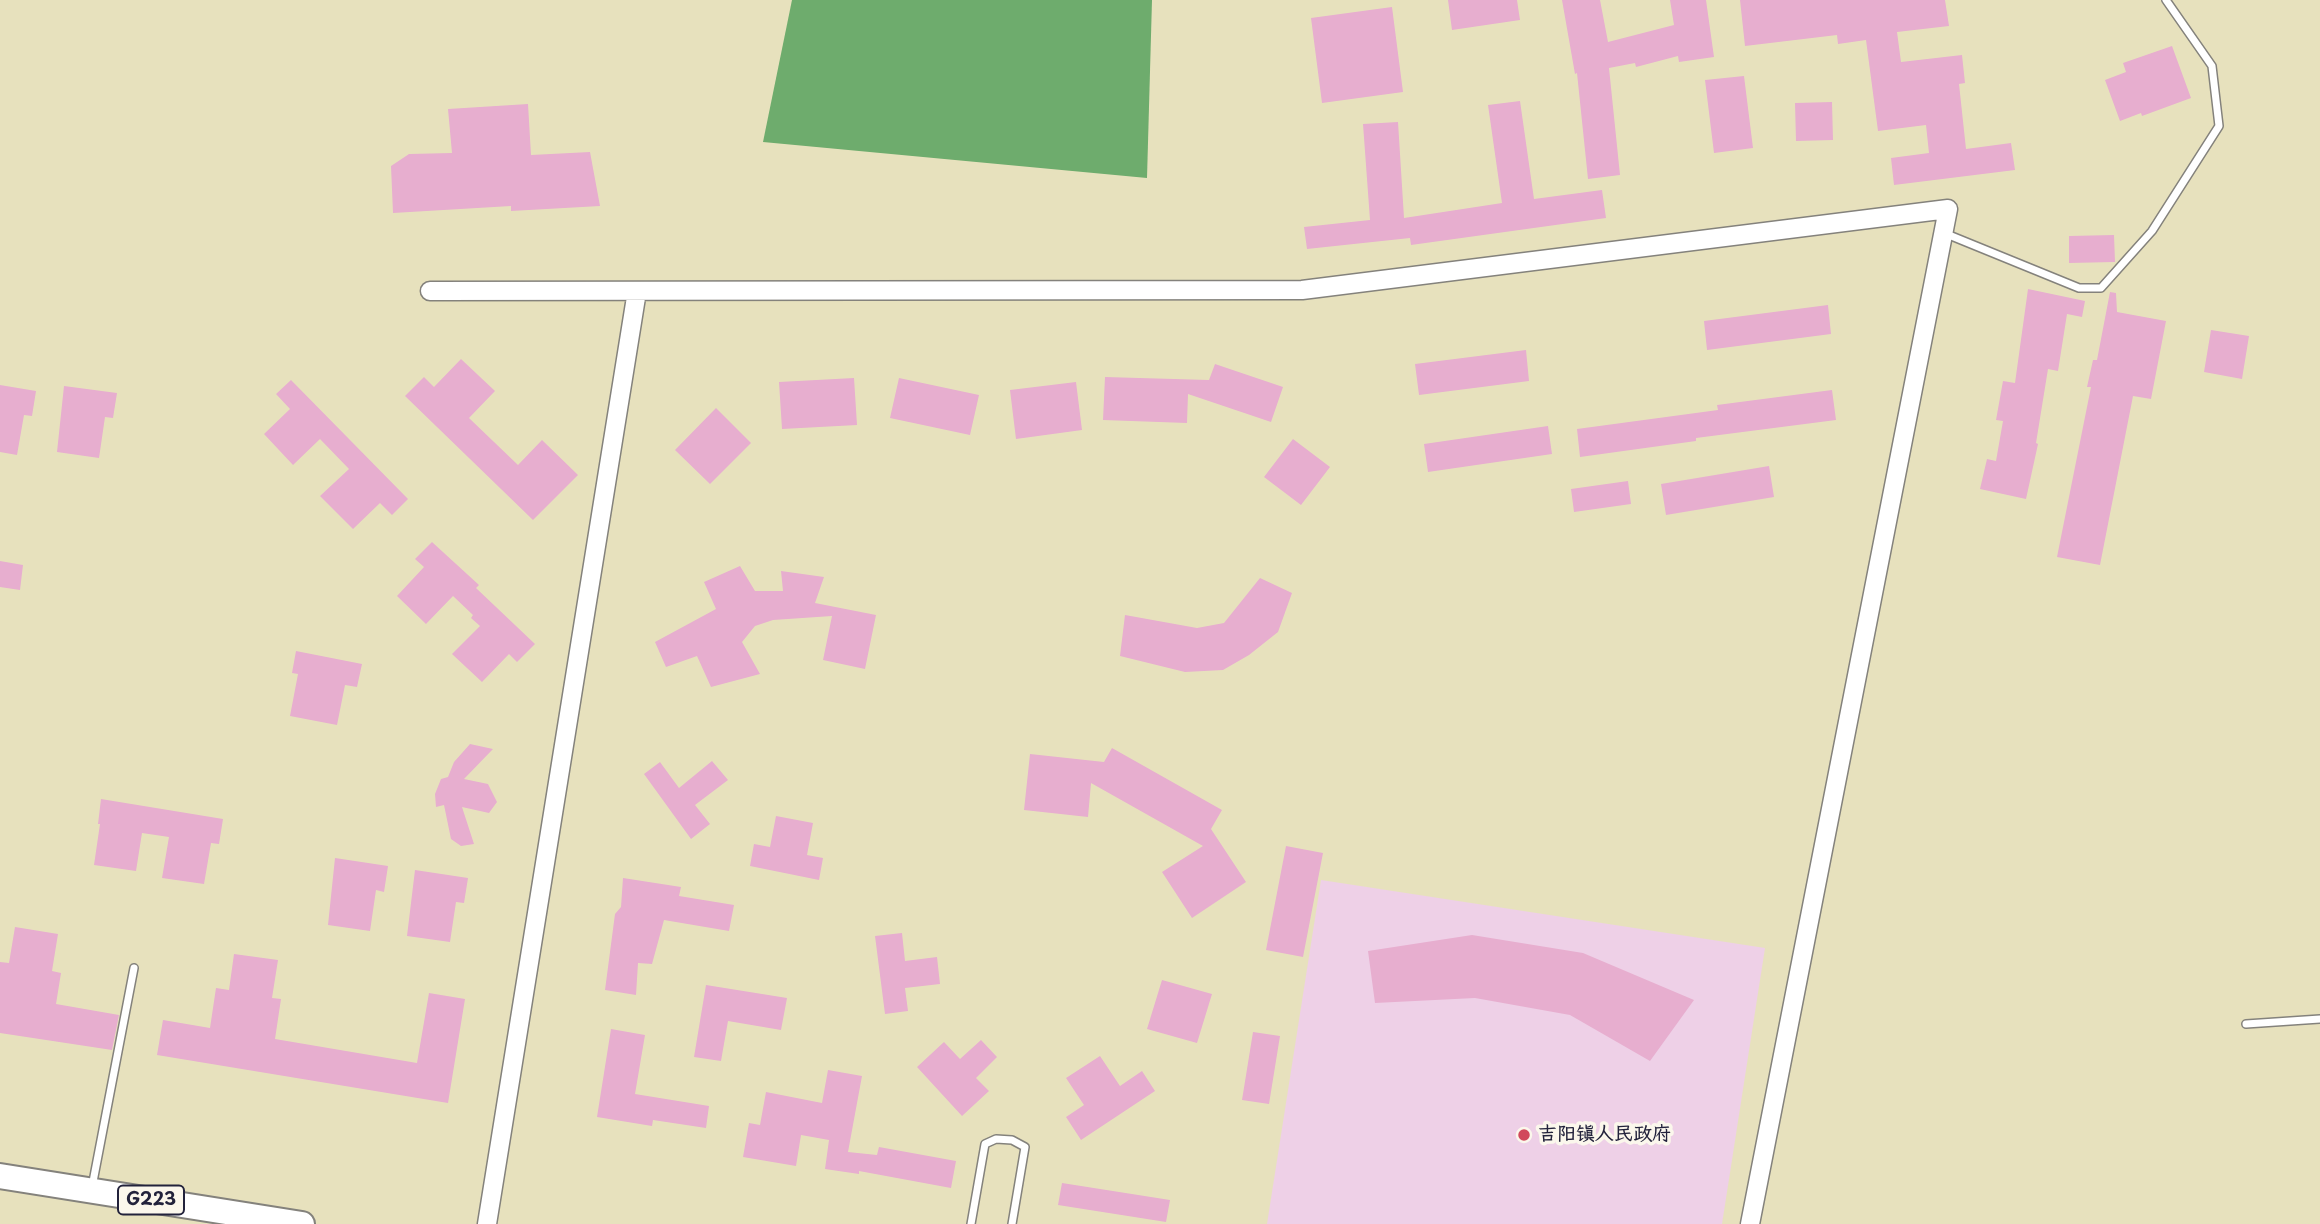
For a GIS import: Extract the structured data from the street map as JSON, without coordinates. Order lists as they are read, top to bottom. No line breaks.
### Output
{"streets":{"highway":["G223"]},"places":["吉阳镇人民政府"]}
